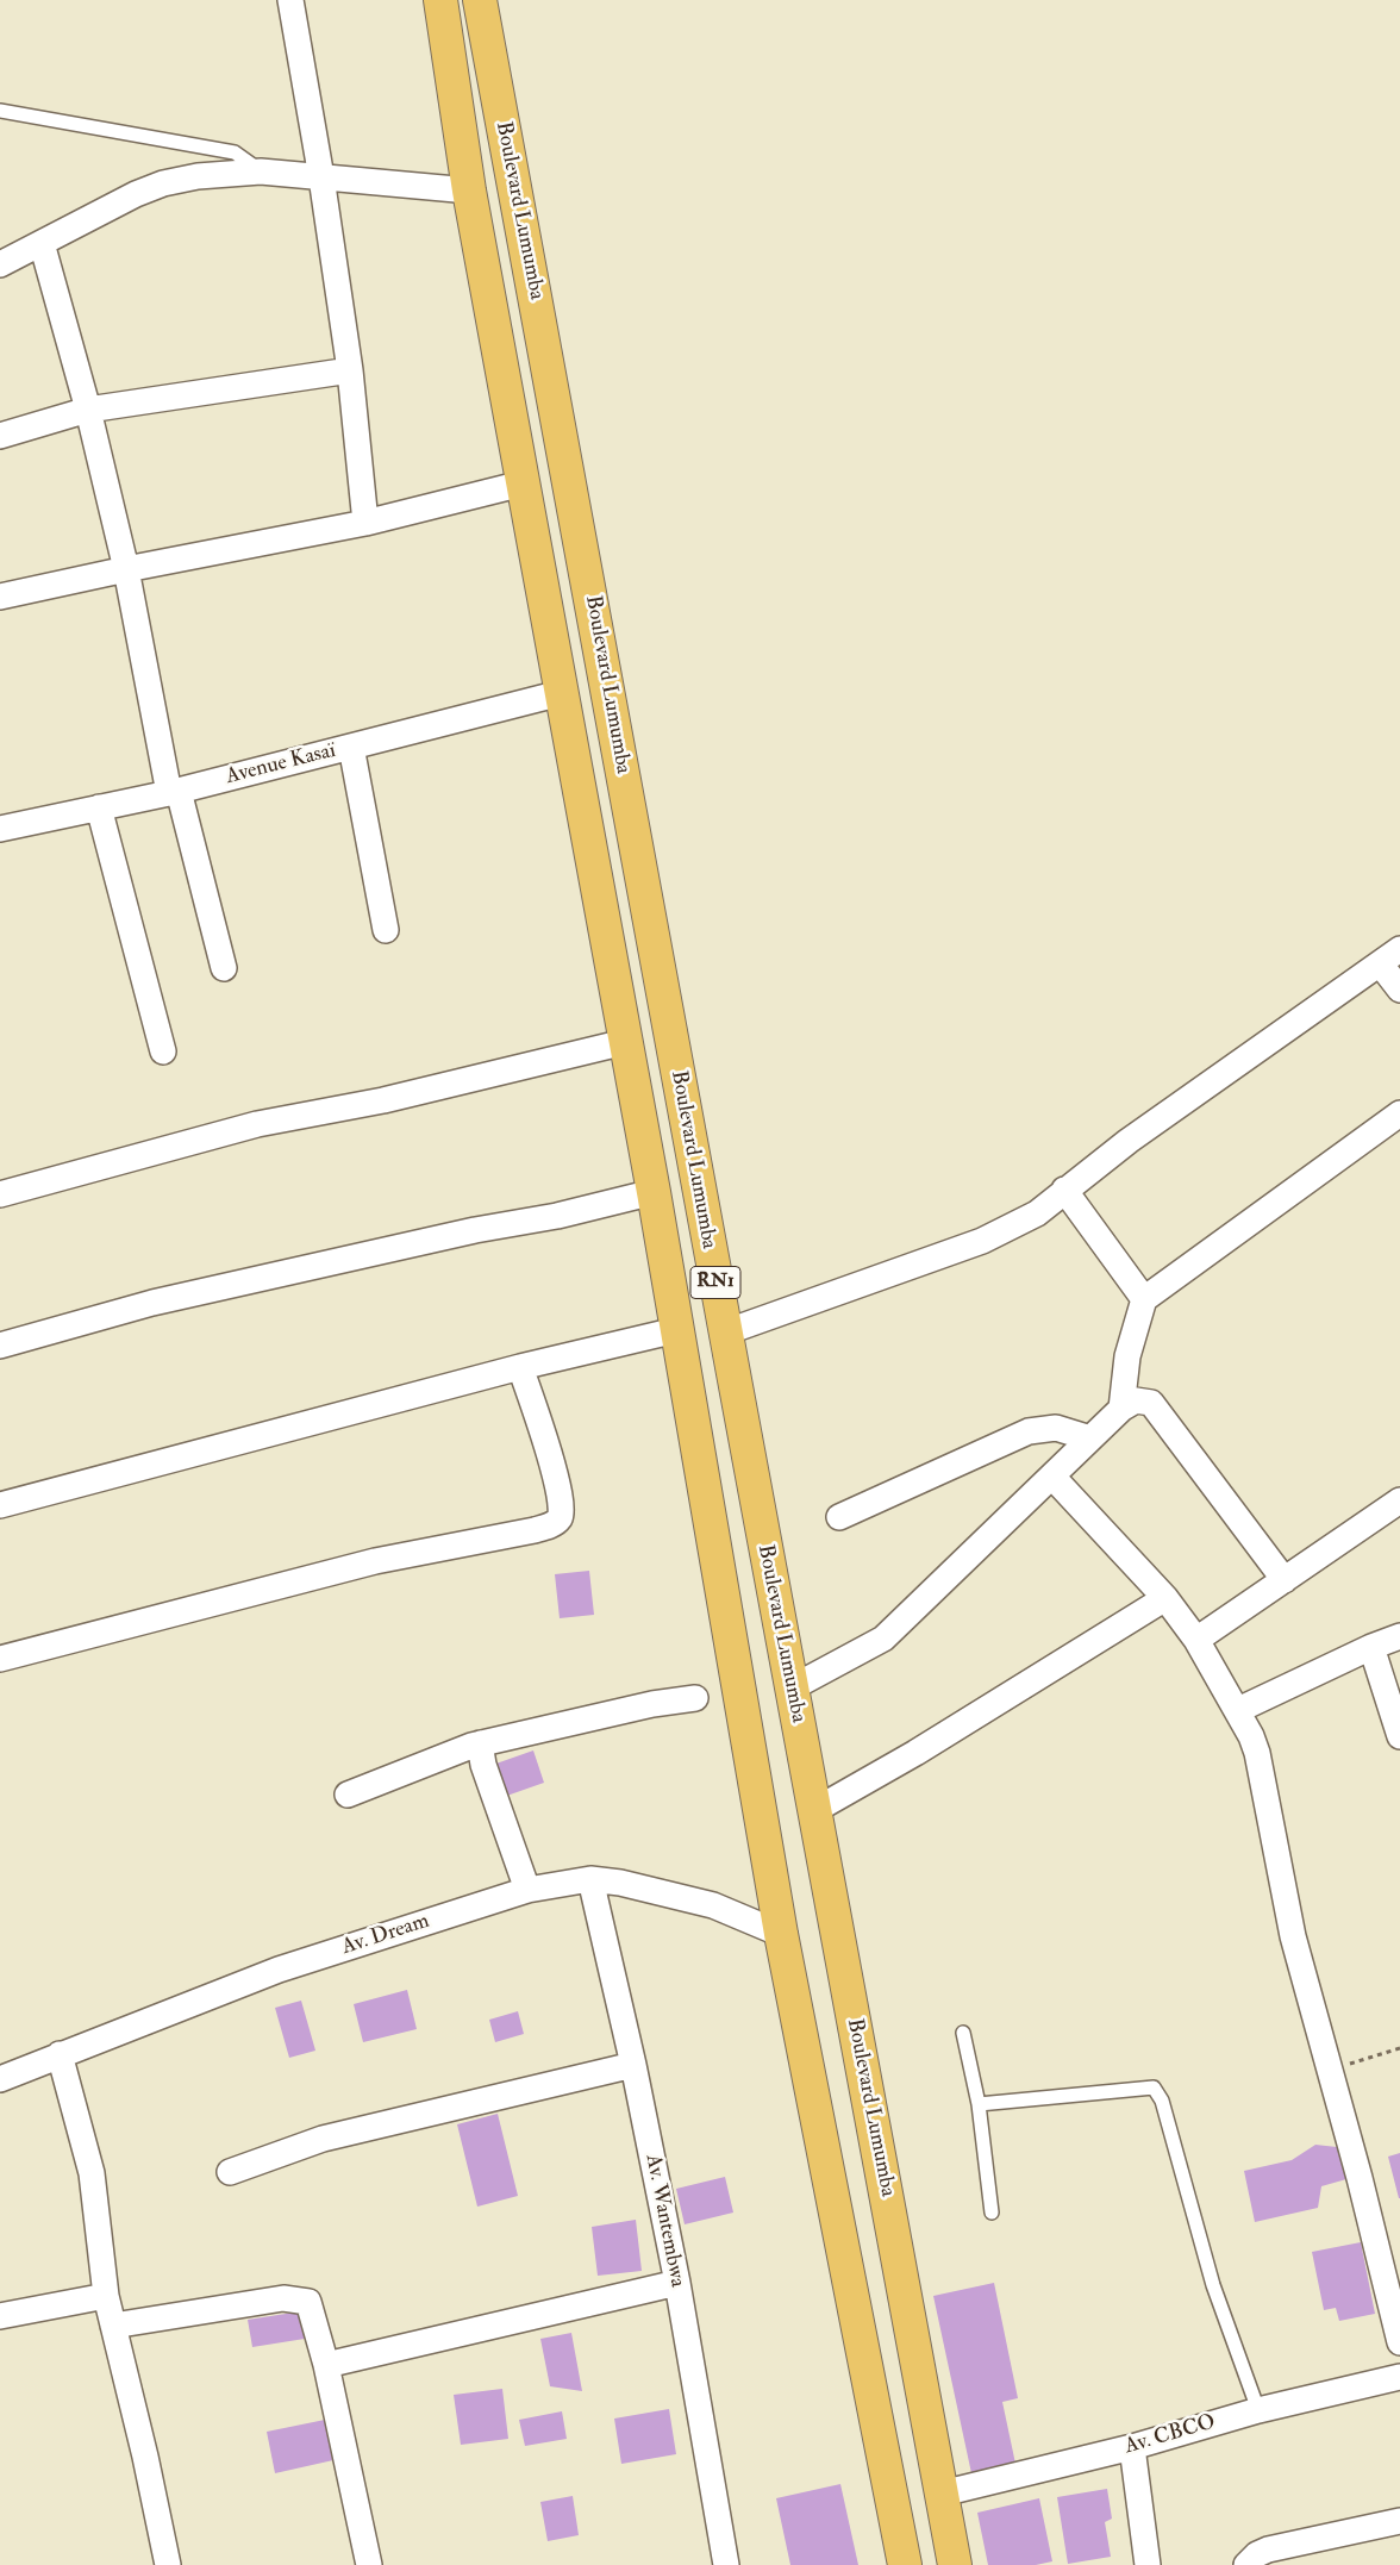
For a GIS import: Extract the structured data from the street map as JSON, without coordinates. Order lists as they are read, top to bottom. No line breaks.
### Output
{"streets":{"highway":["Boulevard Lumumba","RN1"],"street":["Avenue Kasaï","Av. Dream","Av. Wantembwa","Av. CBCO"]},"crossings":[["Boulevard Lumumba","Avenue Kasaï"],["Boulevard Lumumba","Av. Dream"],["Boulevard Lumumba","Av. CBCO"],["Av. Dream","Av. Wantembwa"]]}
